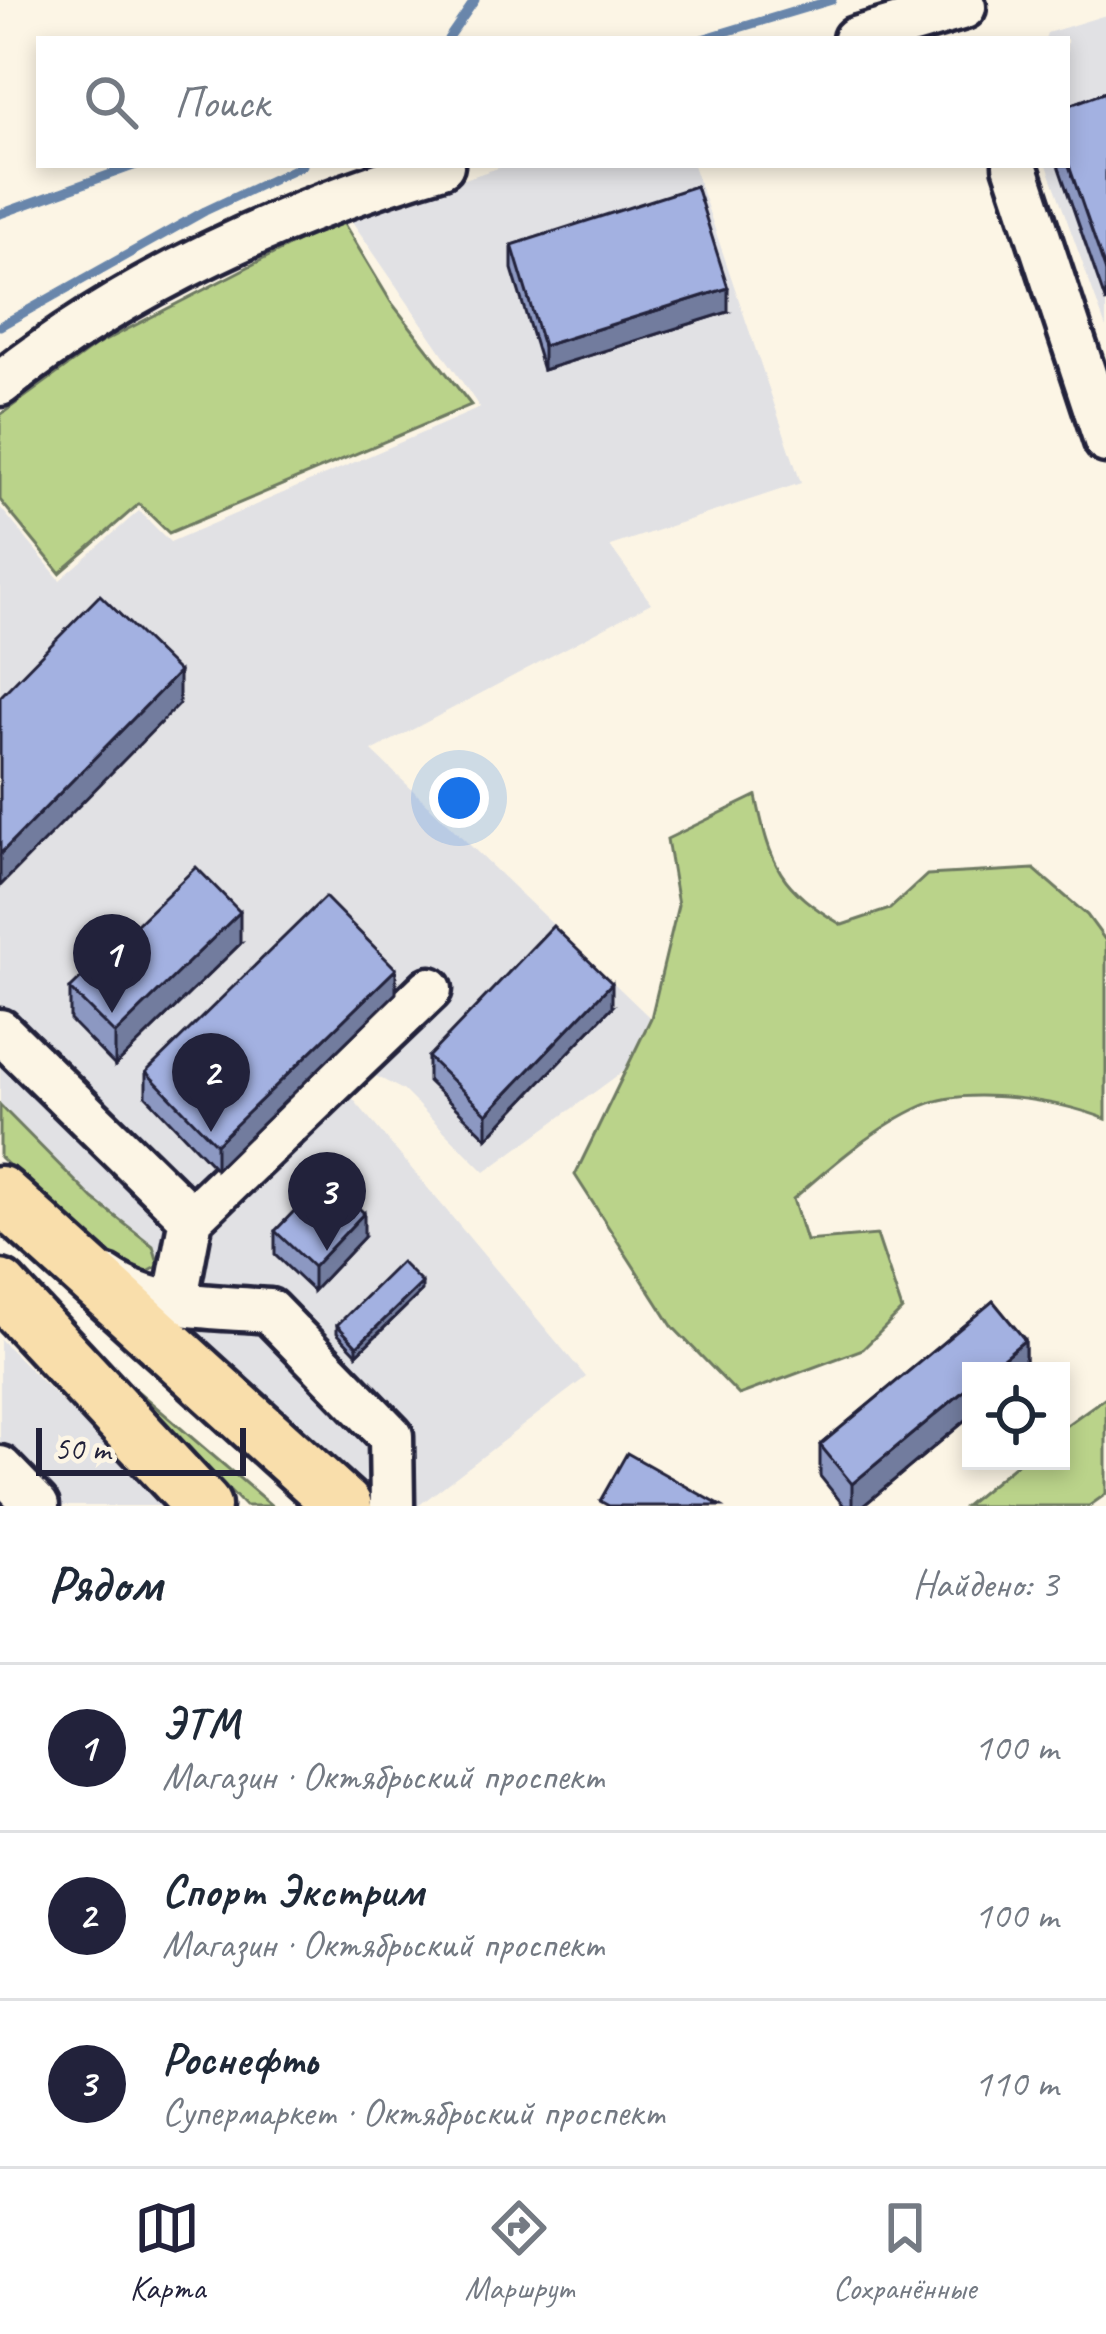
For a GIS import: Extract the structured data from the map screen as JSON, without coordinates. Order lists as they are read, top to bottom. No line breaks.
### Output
{"scale_bar":"50 m","page":{"search":"Поиск","pins":["1","2","3"],"scale":"50 m","heading":["Рядом","Найдено: 3"],"list":[{"mark":"1","name":"ЭТМ","note":"Магазин · Октябрьский проспект","value":"100 m"},{"mark":"2","name":"Спорт Экстрим","note":"Магазин · Октябрьский проспект","value":"100 m"},{"mark":"3","name":"Роснефть","note":"Супермаркет · Октябрьский проспект","value":"110 m"}],"nav":["Карта","Маршрут","Сохранённые"]}}
